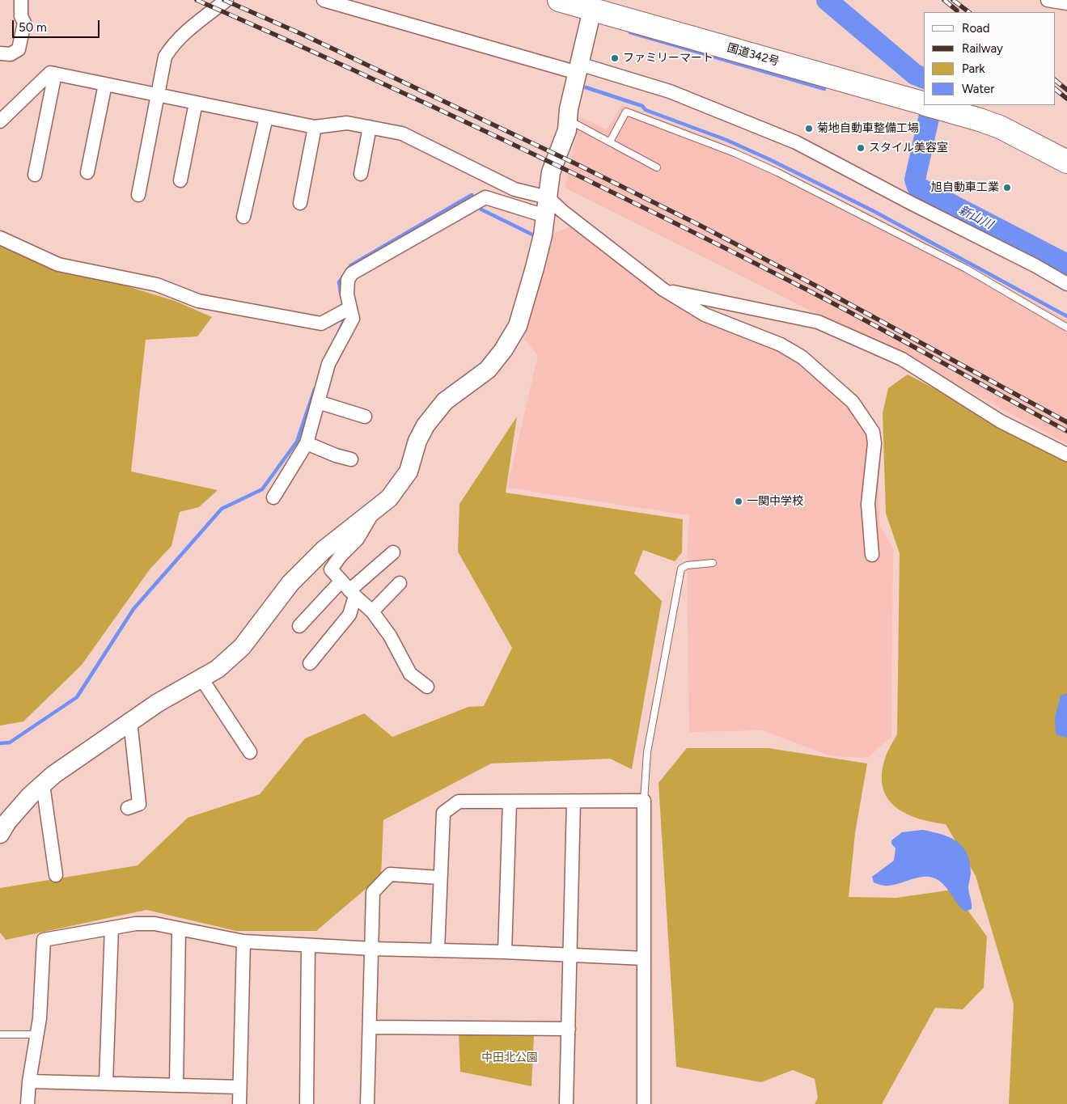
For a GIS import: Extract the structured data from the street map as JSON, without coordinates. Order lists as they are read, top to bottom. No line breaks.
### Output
{"streets":{"highway":["国道342号"]},"water":["新山川"],"parks":["中田北公園"],"places":["ファミリーマート","菊地自動車整備工場","スタイル美容室","旭自動車工業","一関中学校"],"legend":["Road","Railway","Park","Water"],"scale_bar":"50 m"}
